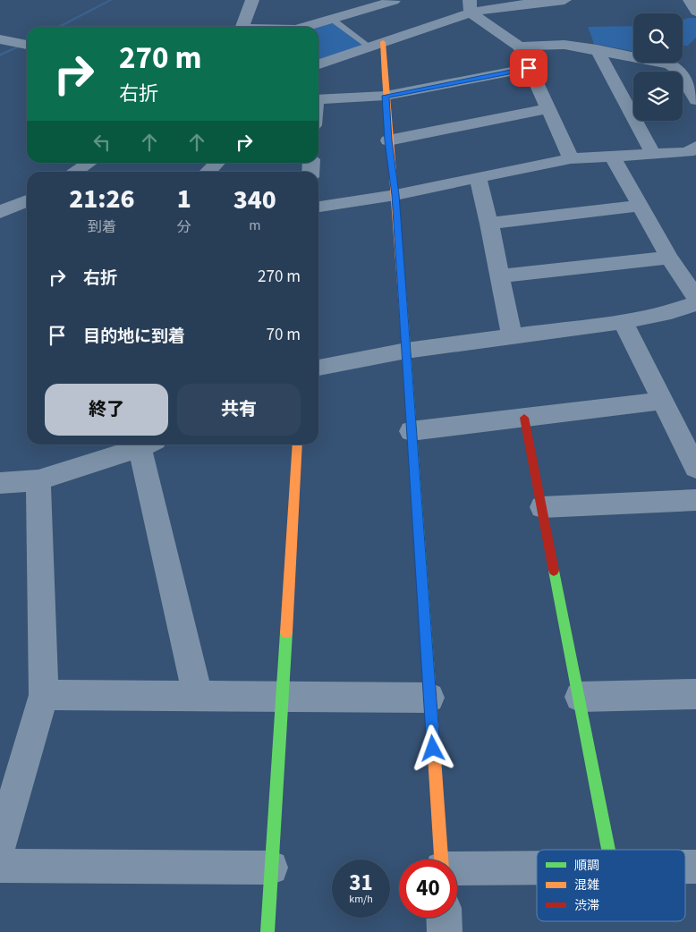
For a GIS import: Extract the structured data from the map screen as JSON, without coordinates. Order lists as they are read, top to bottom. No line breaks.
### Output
{"legend":["順調","混雑","渋滞"],"page":{"turn":["270 m","右折"],"eta":["21:26","到着","1","分","340","m"],"list":[{"name":"右折","value":"270 m"},{"name":"目的地に到着","value":"70 m"}],"buttons":["終了","共有"],"speed":"31 km/h","limit":"40"}}
